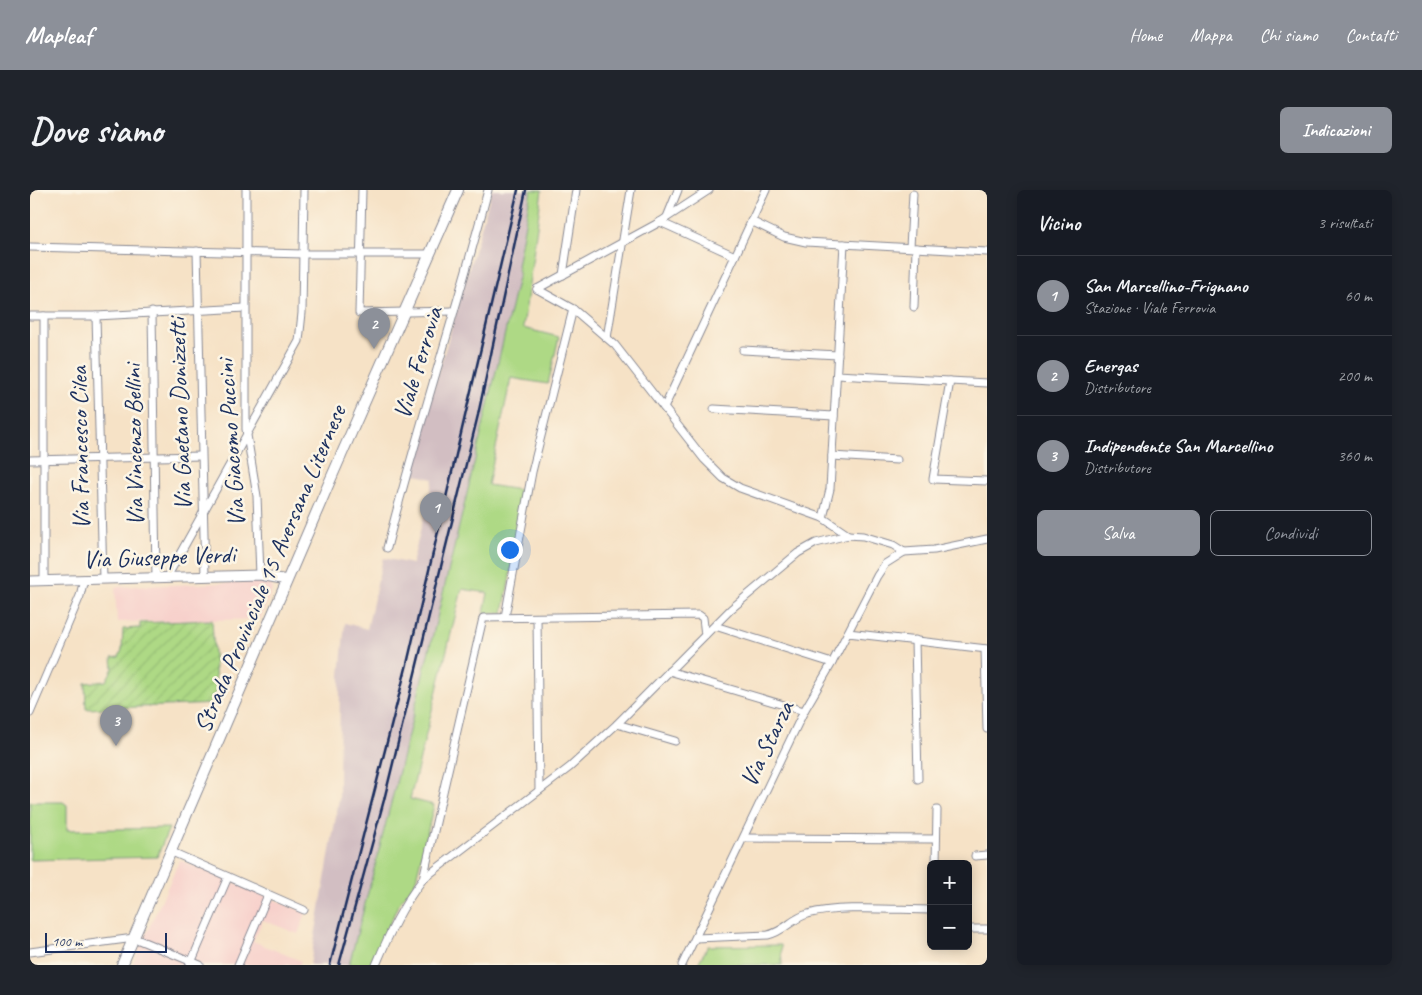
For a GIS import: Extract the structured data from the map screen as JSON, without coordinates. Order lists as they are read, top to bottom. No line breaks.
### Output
{"streets":{"main road":["Strada Provinciale 15 Aversana Liternese"],"street":["Viale Ferrovia","Via Gaetano Donizzetti","Via Giacomo Puccini","Via Vincenzo Bellini","Via Francesco Cilea","Via Giuseppe Verdi","Via Starza"]},"crossings":[["Via Gaetano Donizzetti","Via Giuseppe Verdi"],["Via Giacomo Puccini","Via Giuseppe Verdi"],["Via Vincenzo Bellini","Via Giuseppe Verdi"],["Via Francesco Cilea","Via Giuseppe Verdi"],["Via Giuseppe Verdi","Strada Provinciale 15 Aversana Liternese"]],"scale_bar":"100 m","page":{"header":"Mapleaf","nav":["Home","Mappa","Chi siamo","Contatti"],"buttons":["Indicazioni",["Salva","Condividi"]],"title":"Dove siamo","heading":["Vicino","3 risultati"],"list":[{"mark":"1","name":"San Marcellino-Frignano","note":"Stazione · Viale Ferrovia","value":"60 m"},{"mark":"2","name":"Energas","note":"Distributore","value":"200 m"},{"mark":"3","name":"Indipendente San Marcellino","note":"Distributore","value":"360 m"}],"pins":["2","1","3"],"map_buttons":["+","−"],"scale":"100 m"}}
